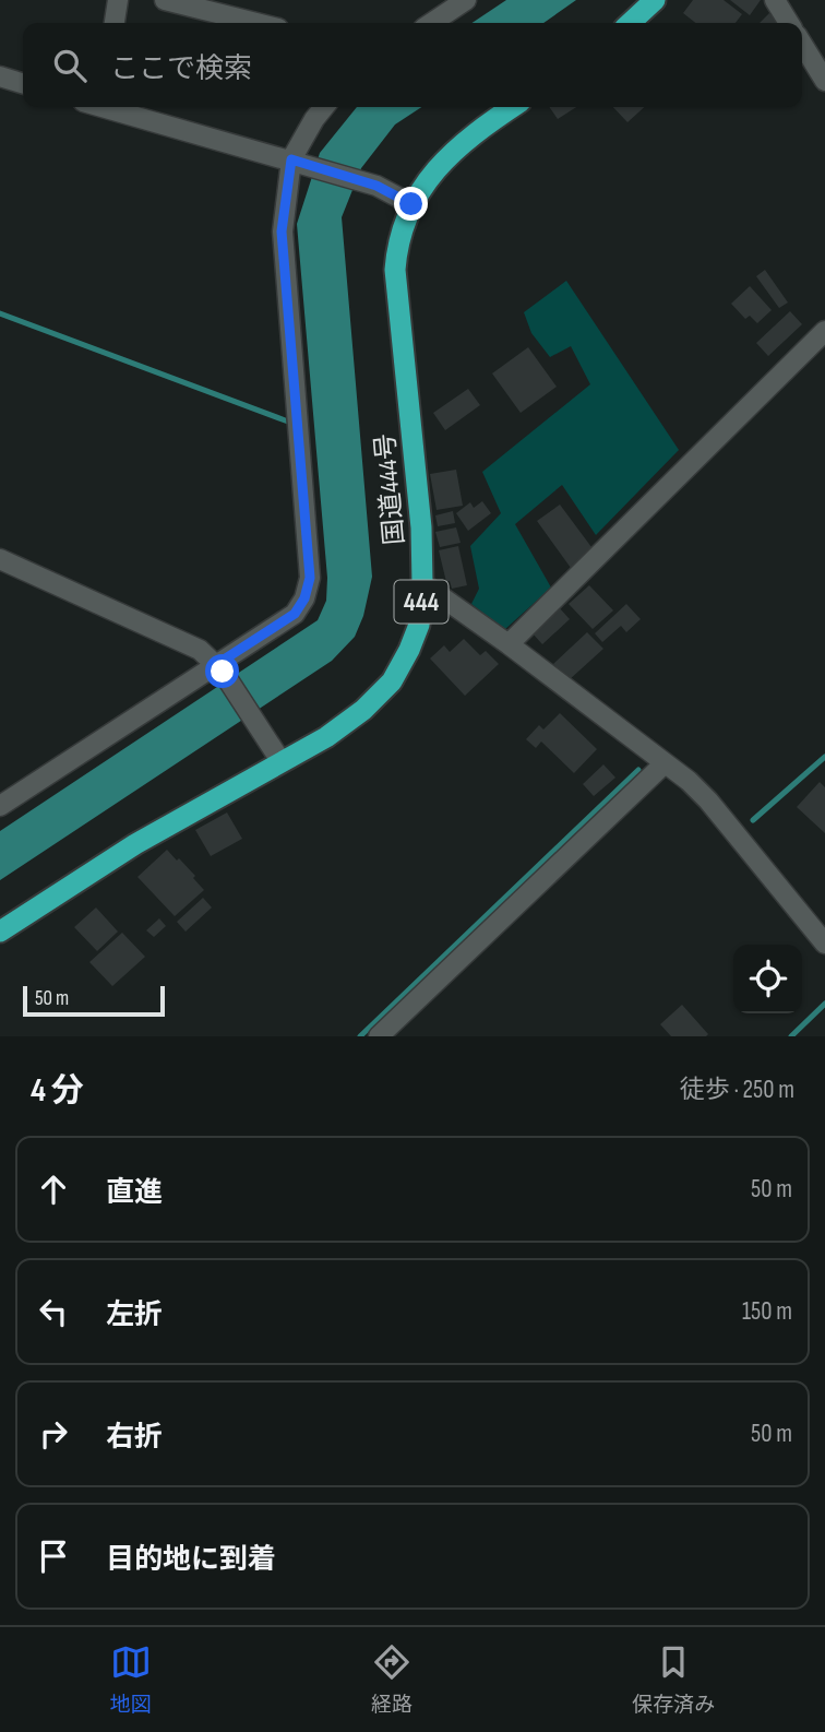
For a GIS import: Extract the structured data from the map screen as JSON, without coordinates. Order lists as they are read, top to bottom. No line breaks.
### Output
{"streets":{"highway":["国道444号","444"]},"scale_bar":"50 m","page":{"search":"ここで検索","scale":"50 m","heading":["4 分","徒歩 · 250 m"],"list":[["直進","50 m"],["左折","150 m"],["右折","50 m"],"目的地に到着"],"nav":["地図","経路","保存済み"]}}
